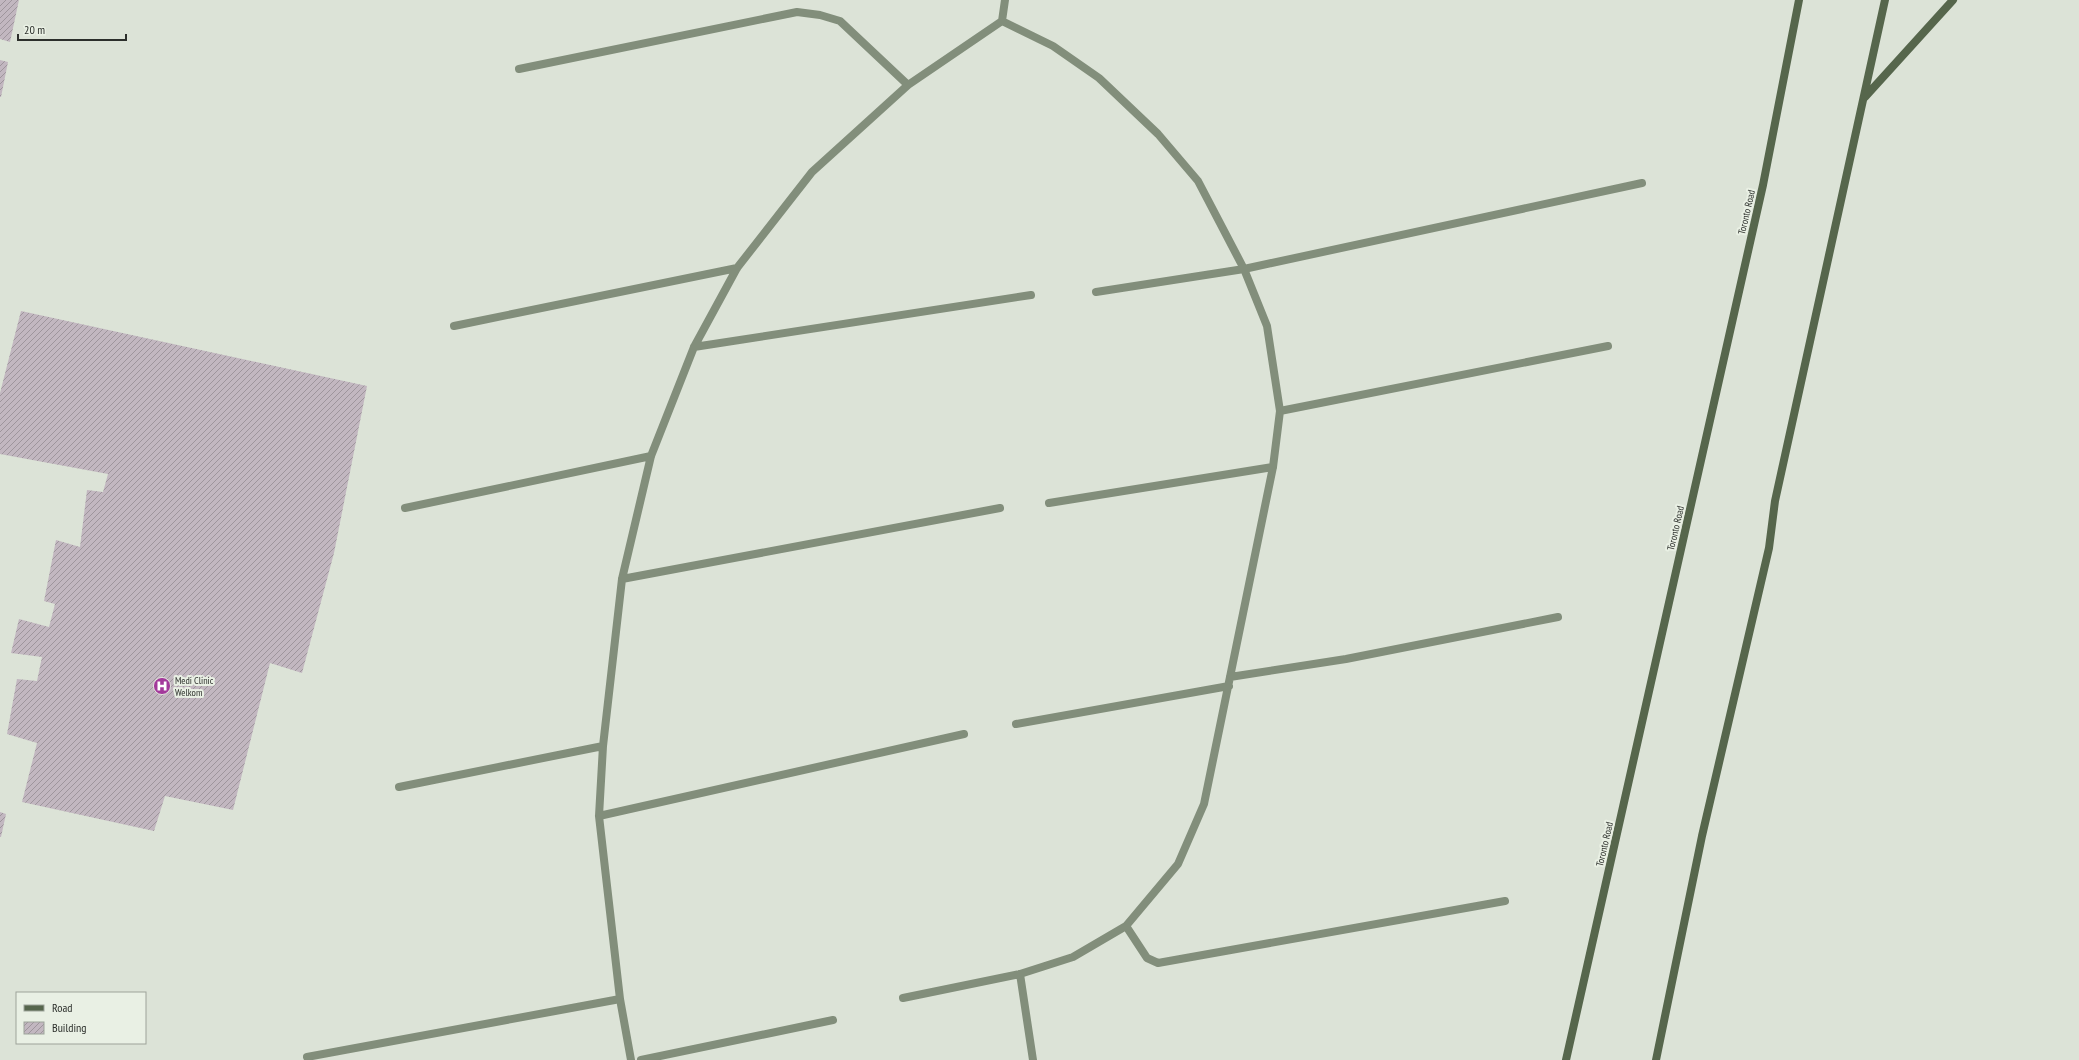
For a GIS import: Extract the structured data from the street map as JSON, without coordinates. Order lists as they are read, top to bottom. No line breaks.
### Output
{"streets":{"street":["Toronto Road"]},"places":{"hospital":["Medi Clinic Welkom"]},"legend":["Road","Building"],"scale_bar":"20 m"}
